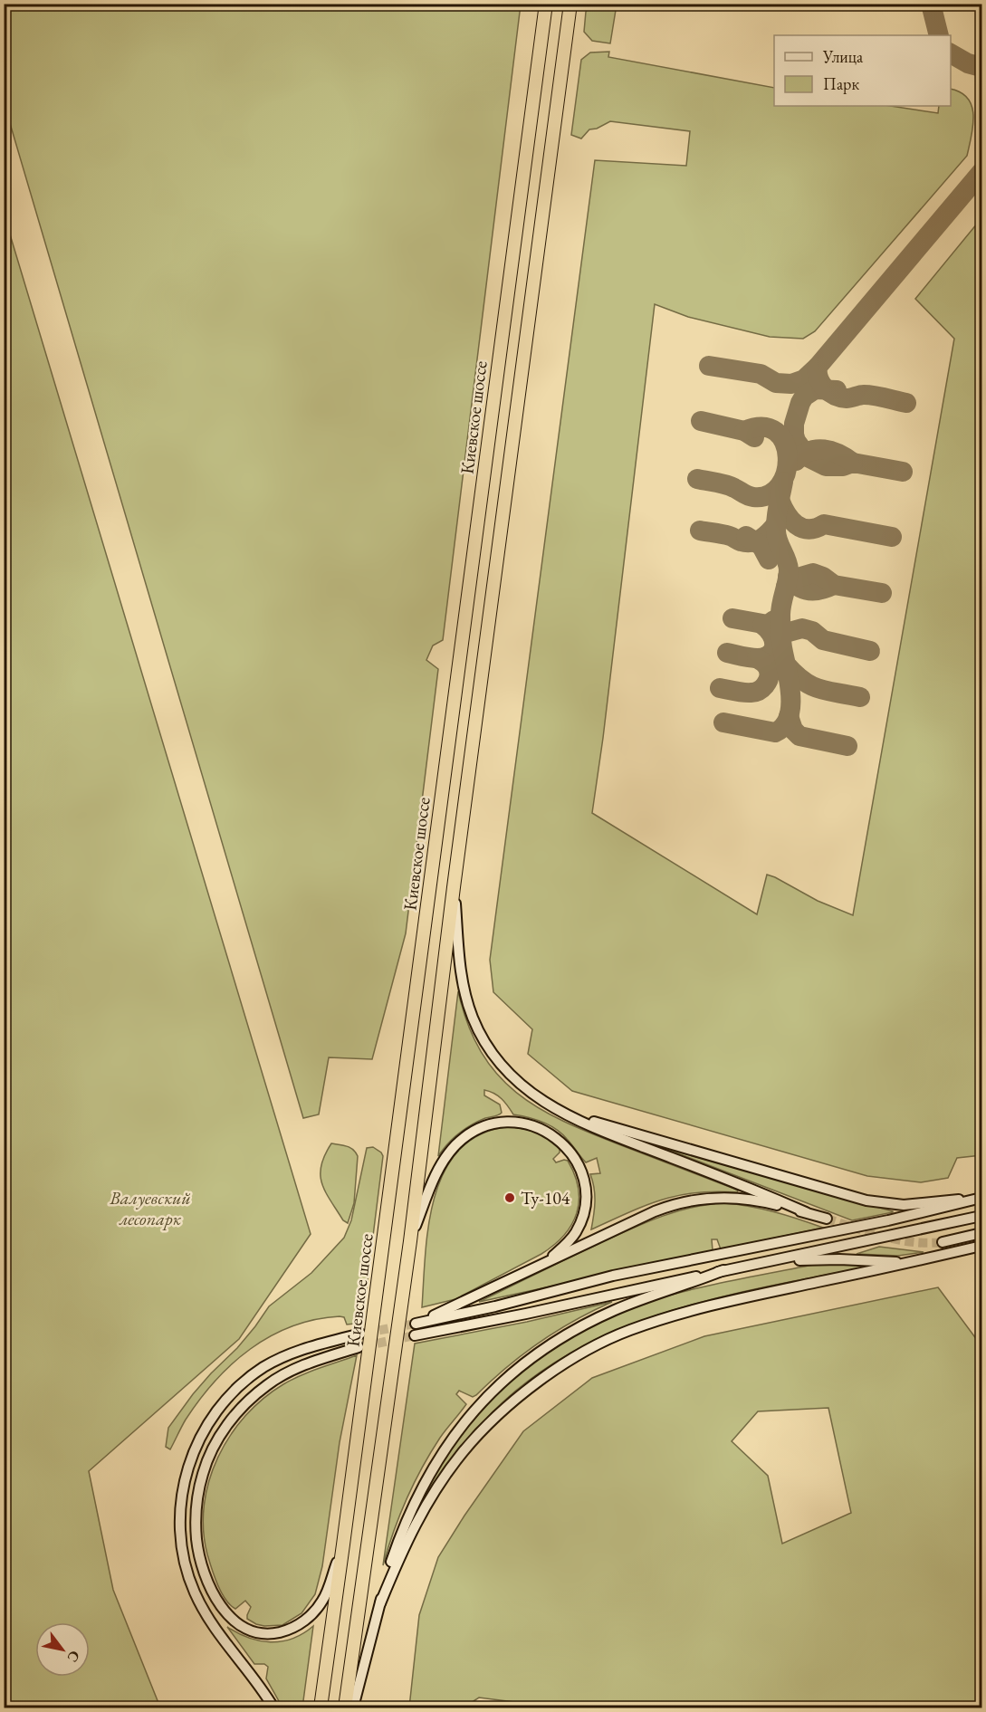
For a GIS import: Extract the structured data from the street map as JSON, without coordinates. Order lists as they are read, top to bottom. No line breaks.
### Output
{"streets":{"highway":["Киевское шоссе"]},"parks":["Валуевский лесопарк"],"places":["Ту-104"],"legend":["Улица","Парк"],"north":"bottom right"}
